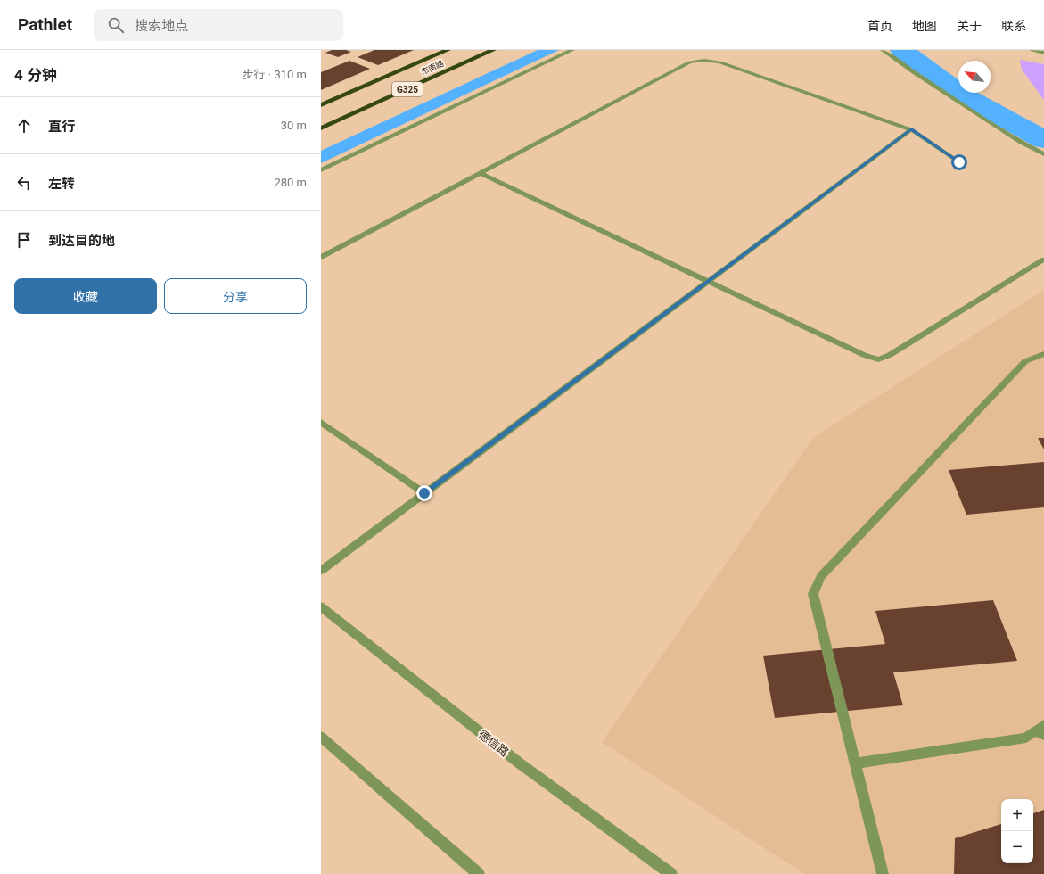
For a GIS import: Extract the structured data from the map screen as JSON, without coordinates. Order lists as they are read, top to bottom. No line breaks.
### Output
{"streets":{"highway":["市南路","G325"],"street":["德信路"]},"north":"top left","page":{"header":"Pathlet","search":"搜索地点","nav":["首页","地图","关于","联系"],"heading":["4 分钟","步行 · 310 m"],"list":[["直行","30 m"],["左转","280 m"],"到达目的地"],"buttons":["收藏","分享"],"map_buttons":["+","−"]}}
